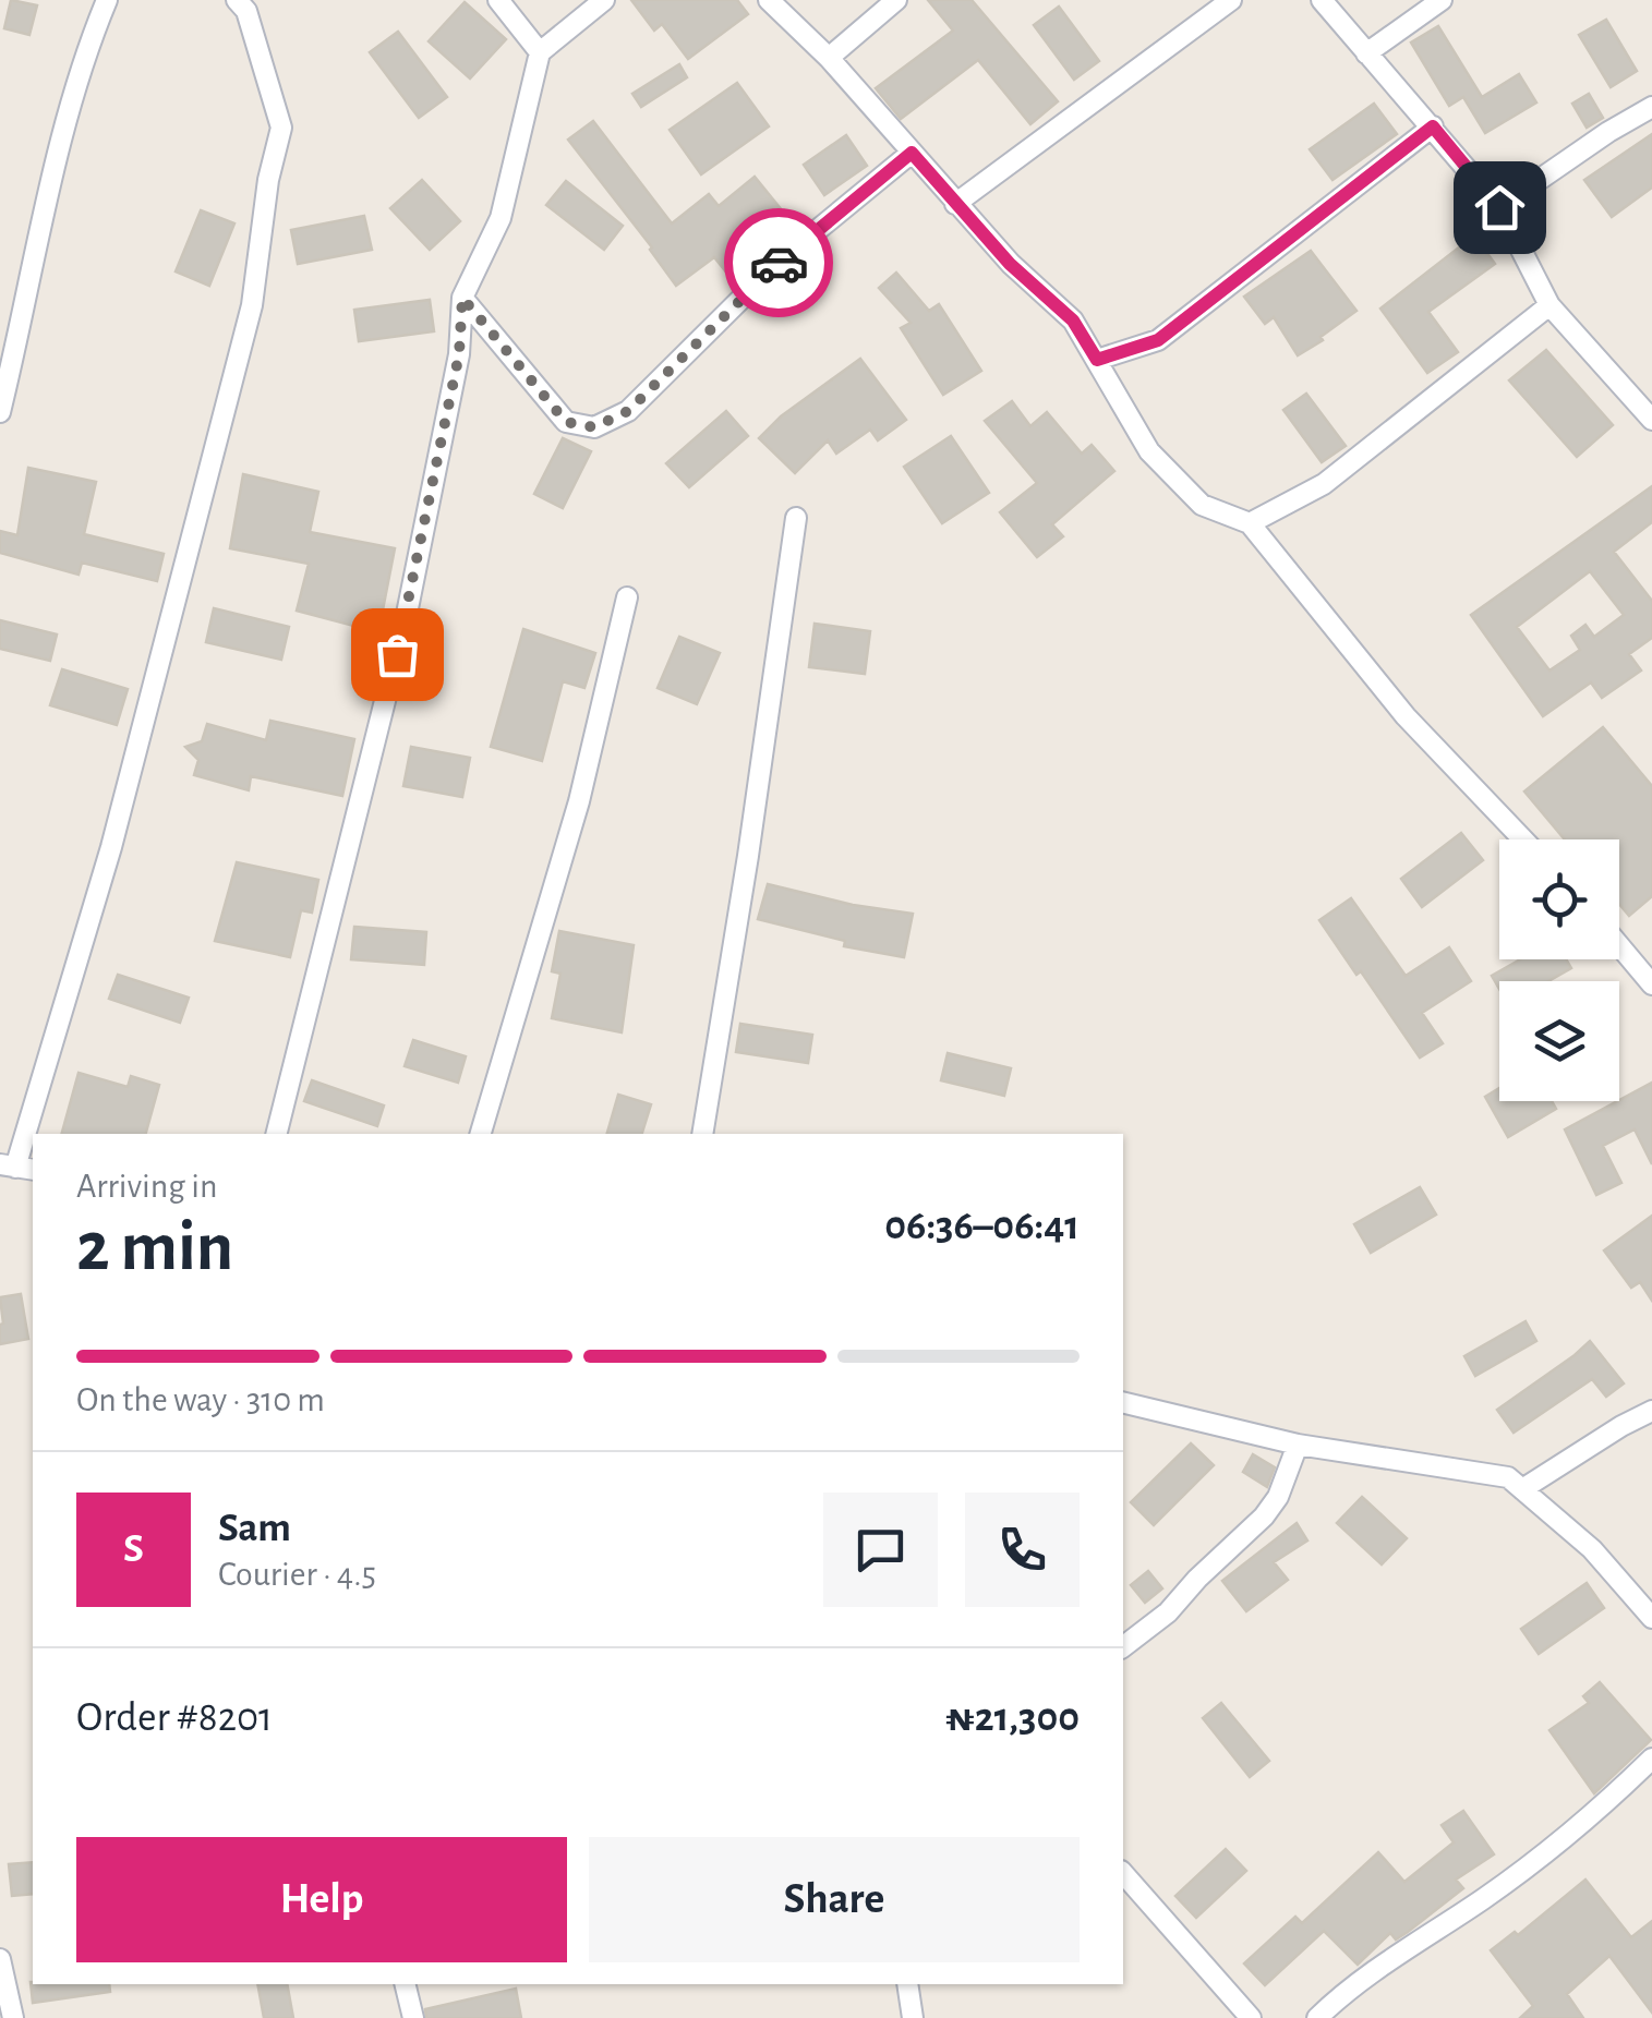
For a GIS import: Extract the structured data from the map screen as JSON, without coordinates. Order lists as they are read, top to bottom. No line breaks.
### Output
{"page":{"heading":["2 min","Arriving in","06:36–06:41"],"panel":["Sam","Courier · 4.5","Order #8201","₦21,300"],"bar":"On the way · 310 m","round":"S","buttons":["Help","Share"]}}
